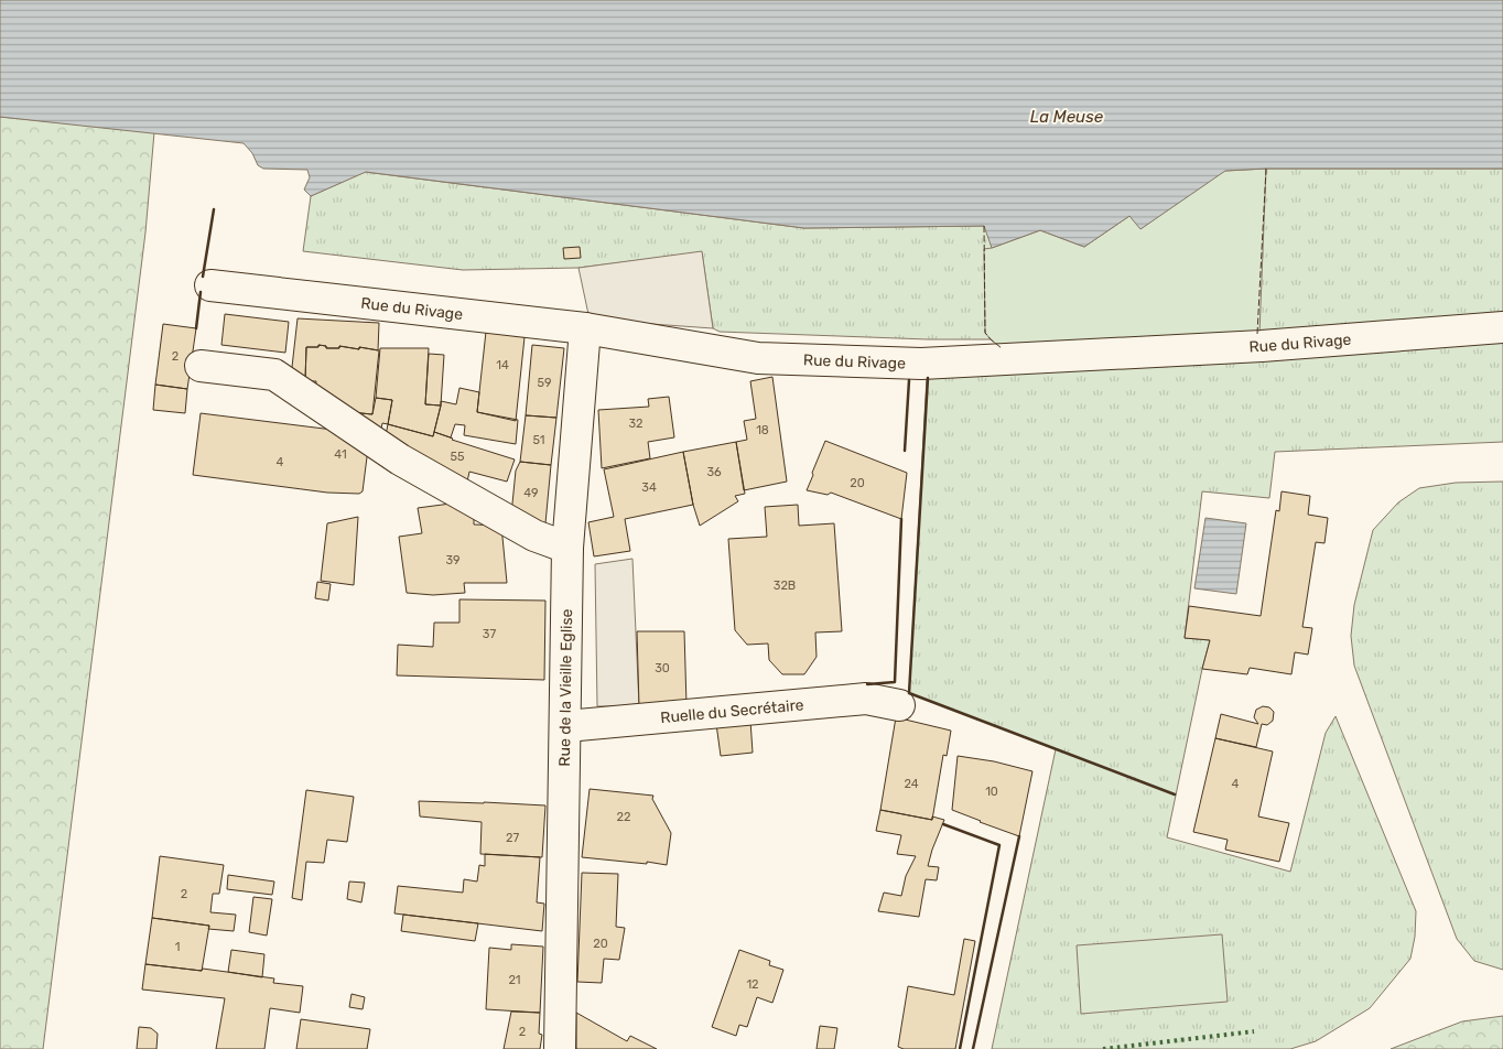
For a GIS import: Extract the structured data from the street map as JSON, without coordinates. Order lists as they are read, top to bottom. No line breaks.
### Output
{"streets":{"street":["Rue du Rivage","Rue de la Vieille Eglise","Ruelle du Secrétaire"]},"crossings":[["Rue du Rivage","Rue de la Vieille Eglise"],["Rue de la Vieille Eglise","Ruelle du Secrétaire"]],"water":["La Meuse"],"house_numbers":["2","14","59","32","18","51","41","55","4","36","20","34","49","39","32B","37","30","24","4","10","22","27","2","20","1","21","12","2"]}
